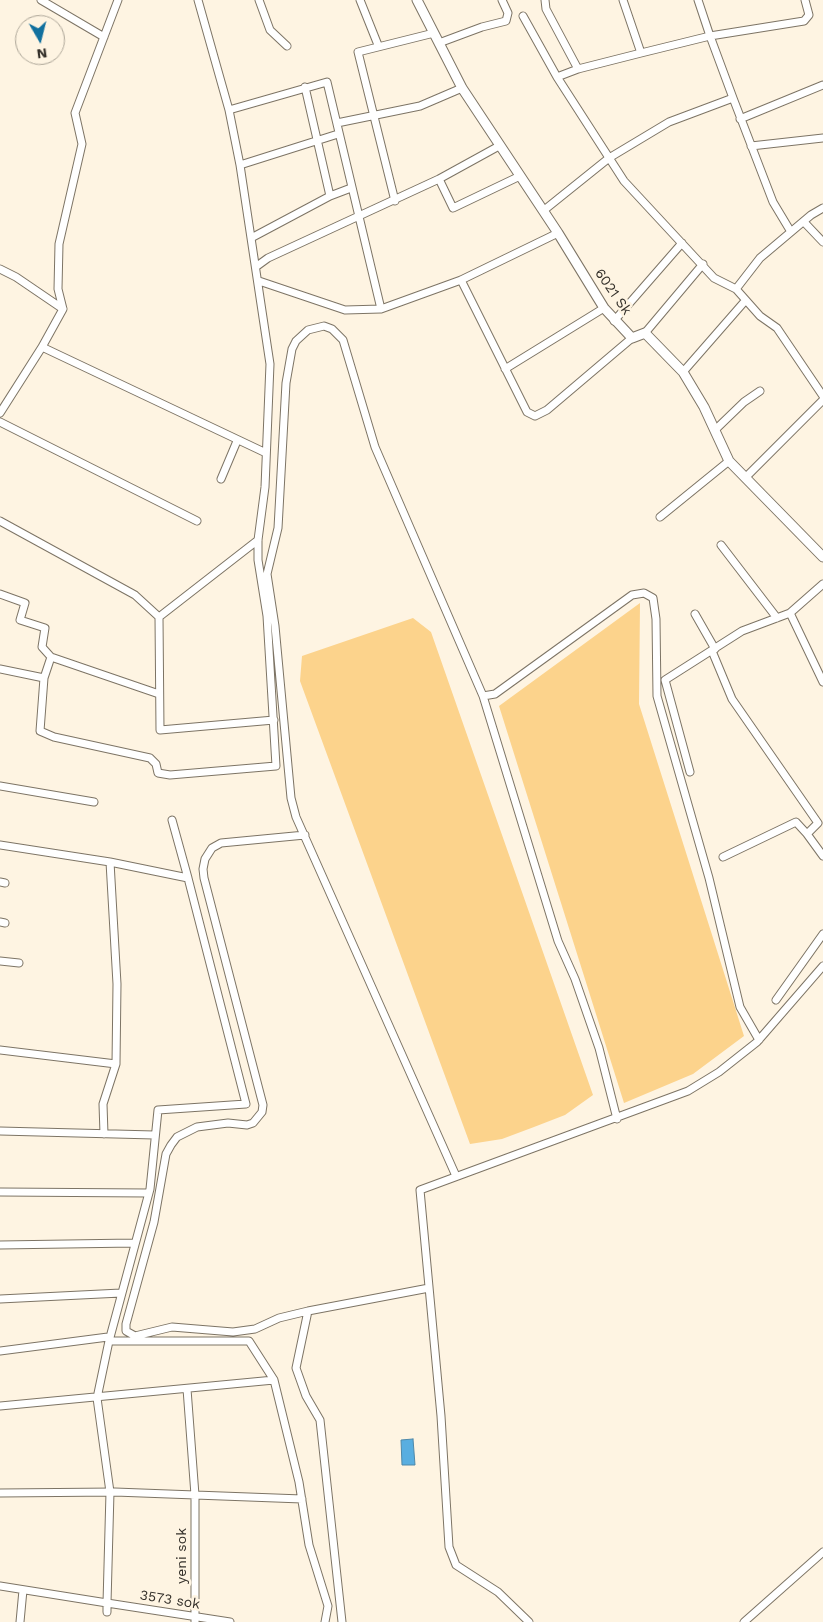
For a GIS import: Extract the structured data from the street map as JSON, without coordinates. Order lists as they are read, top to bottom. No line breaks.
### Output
{"streets":{"street":["6021 Sk","yeni sok","3573 sok"]},"crossings":[["yeni sok","3573 sok"]],"north":"bottom"}
